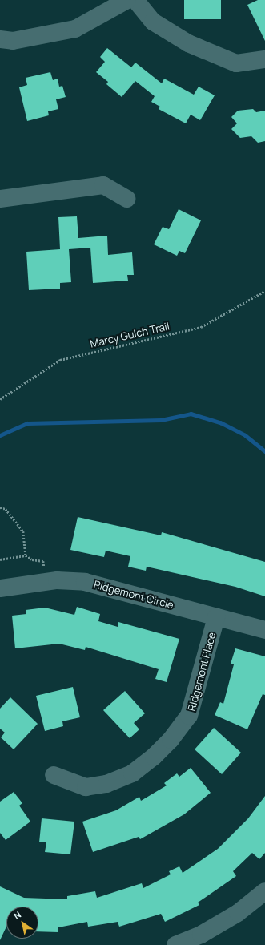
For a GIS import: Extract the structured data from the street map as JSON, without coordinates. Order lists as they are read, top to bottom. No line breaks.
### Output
{"streets":{"street":["Ridgemont Circle","Ridgemont Place"],"path":["Marcy Gulch Trail"]},"crossings":[["Ridgemont Circle","Ridgemont Place"]],"north":"top left"}
